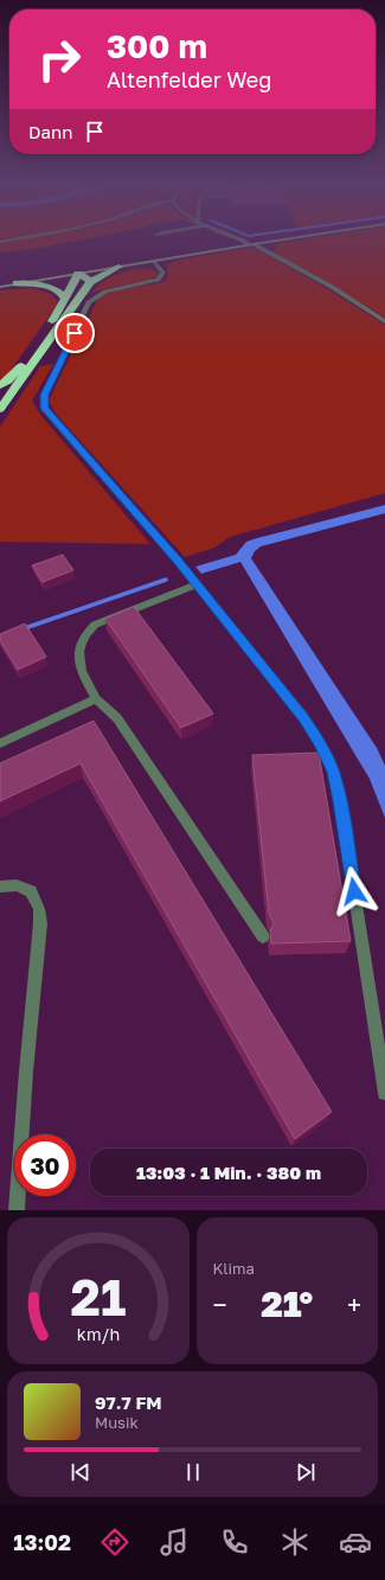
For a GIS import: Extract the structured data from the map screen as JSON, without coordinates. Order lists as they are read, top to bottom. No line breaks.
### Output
{"page":{"turn":["300 m","Altenfelder Weg"],"then":"Dann","limit":"30","trip":"13:03 · 1 Min. · 380 m","tile":"Klima","heat":["−","21°","+"],"song":["97.7 FM","Musik"],"tabs":"13:02","gauge":["21","km/h"]}}
